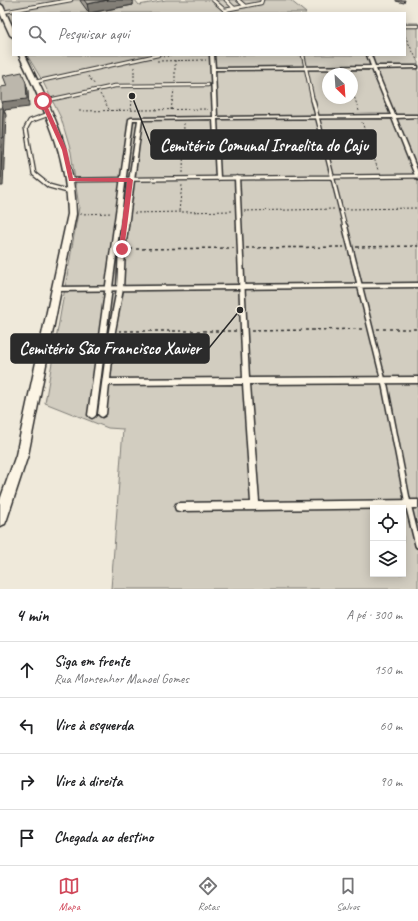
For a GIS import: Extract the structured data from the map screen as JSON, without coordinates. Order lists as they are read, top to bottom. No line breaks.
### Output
{"places":["Cemitério Comunal Israelita do Caju","Cemitério São Francisco Xavier"],"north":"bottom right","page":{"search":"Pesquisar aqui","heading":["4 min","A pé · 300 m"],"list":[["Siga em frente","Rua Monsenhor Manoel Gomes","150 m"],["Vire à esquerda","60 m"],["Vire à direita","90 m"],"Chegada ao destino"],"nav":["Mapa","Rotas","Salvos"]}}
